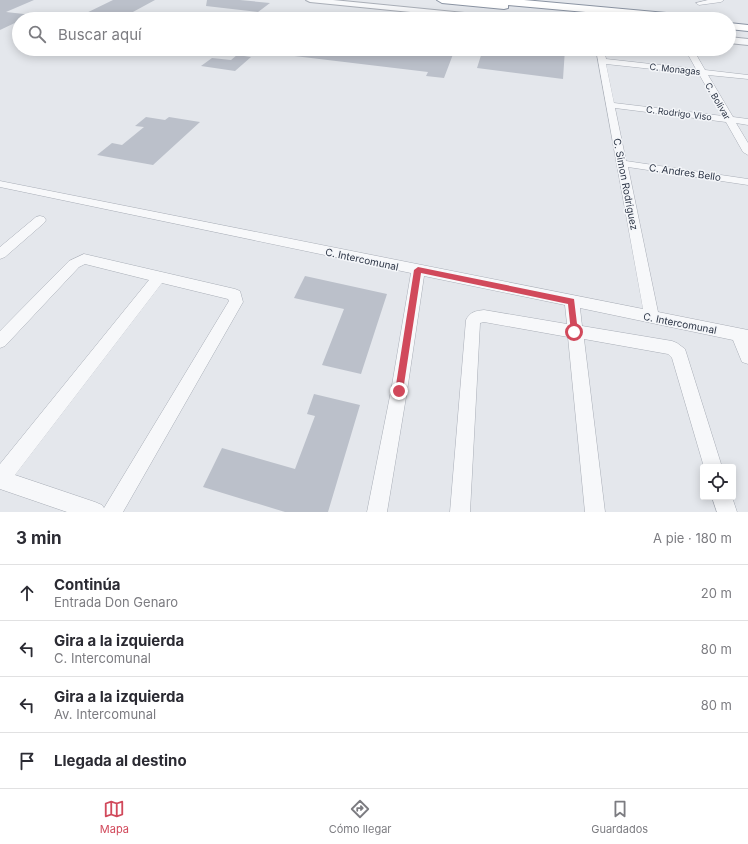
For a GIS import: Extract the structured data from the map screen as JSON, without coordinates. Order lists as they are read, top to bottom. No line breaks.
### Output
{"streets":{"street":["C. Monagas","C. Bolivar","C. Rodrigo Viso","C. Andres Bello","C. Simon Rodriguez","C. Intercomunal"]},"crossings":[["C. Monagas","C. Bolivar"],["C. Monagas","C. Simon Rodriguez"],["C. Bolivar","C. Rodrigo Viso"],["C. Rodrigo Viso","C. Simon Rodriguez"],["C. Andres Bello","C. Simon Rodriguez"],["C. Simon Rodriguez","C. Intercomunal"]],"page":{"search":"Buscar aquí","heading":["3 min","A pie · 180 m"],"list":[["Continúa","Entrada Don Genaro","20 m"],["Gira a la izquierda","C. Intercomunal","80 m"],["Gira a la izquierda","Av. Intercomunal","80 m"],"Llegada al destino"],"nav":["Mapa","Cómo llegar","Guardados"]}}
